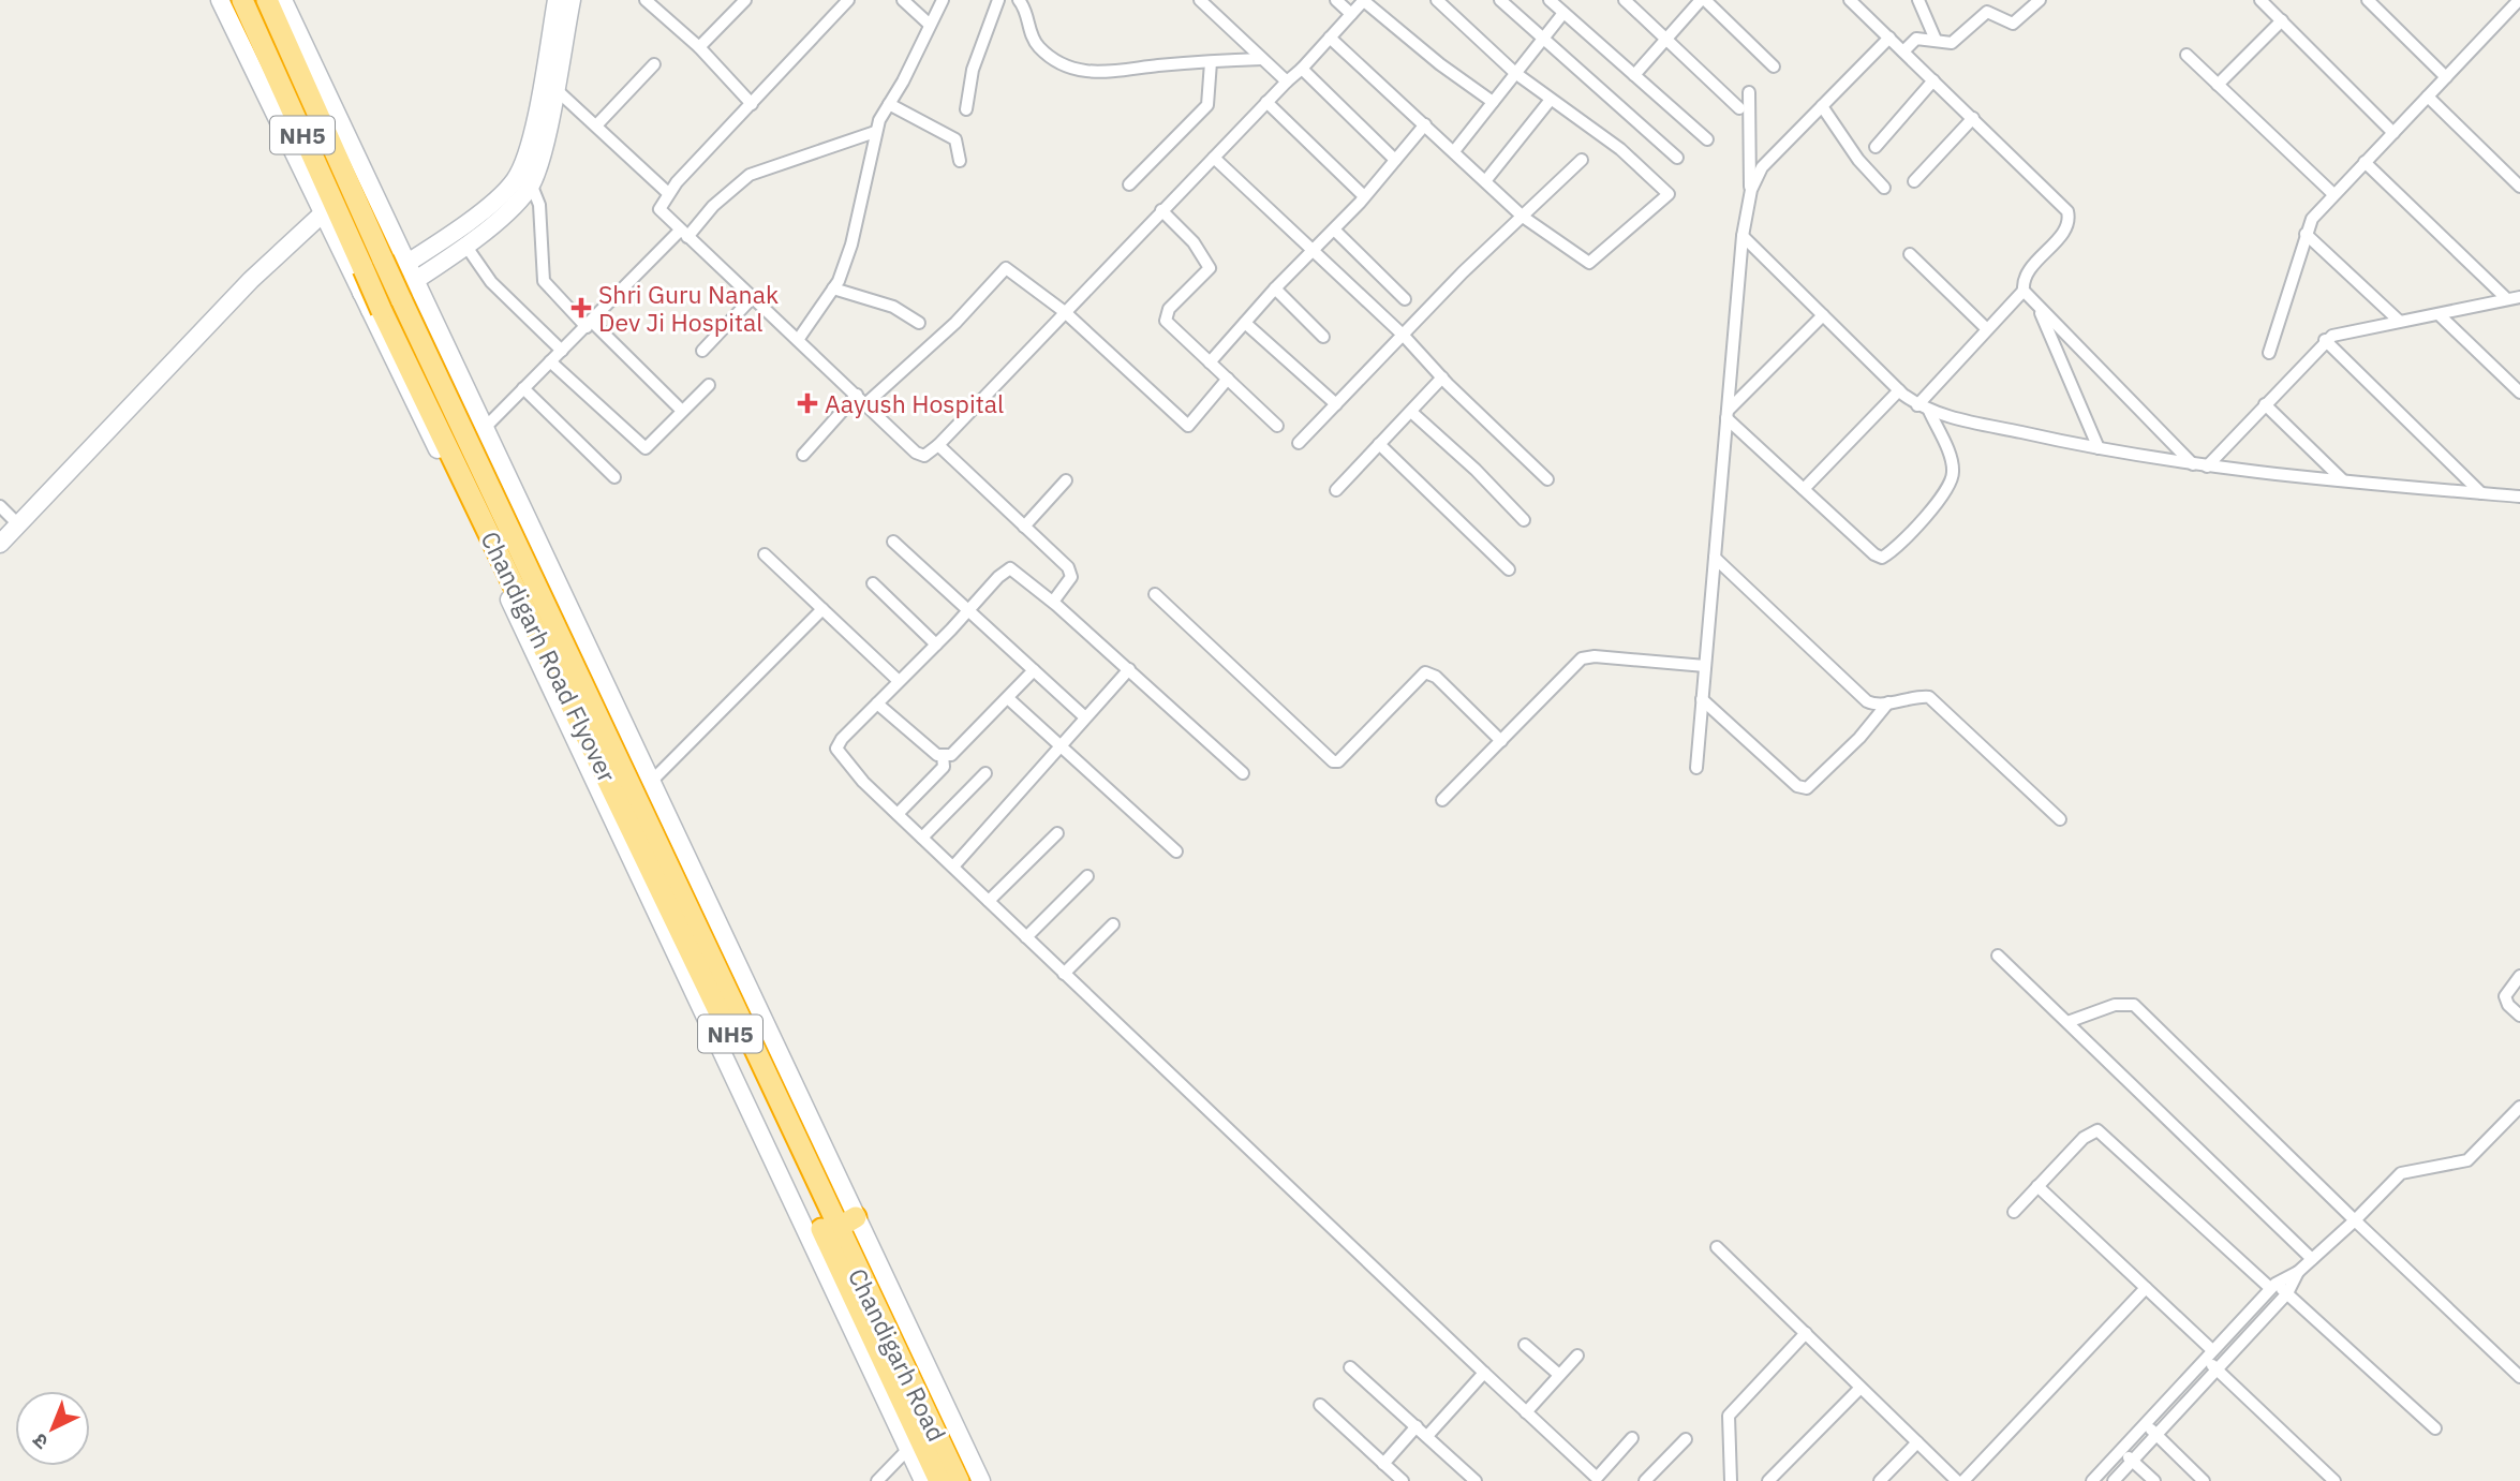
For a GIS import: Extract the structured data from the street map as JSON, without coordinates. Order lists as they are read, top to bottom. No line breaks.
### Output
{"streets":{"highway":["NH5","Chandigarh Road Flyover","Chandigarh Road"]},"crossings":[["NH5","Chandigarh Road Flyover"],["Chandigarh Road Flyover","Chandigarh Road"]],"places":{"health":["Shri Guru Nanak Dev Ji Hospital","Aayush Hospital"]},"north":"bottom left"}
